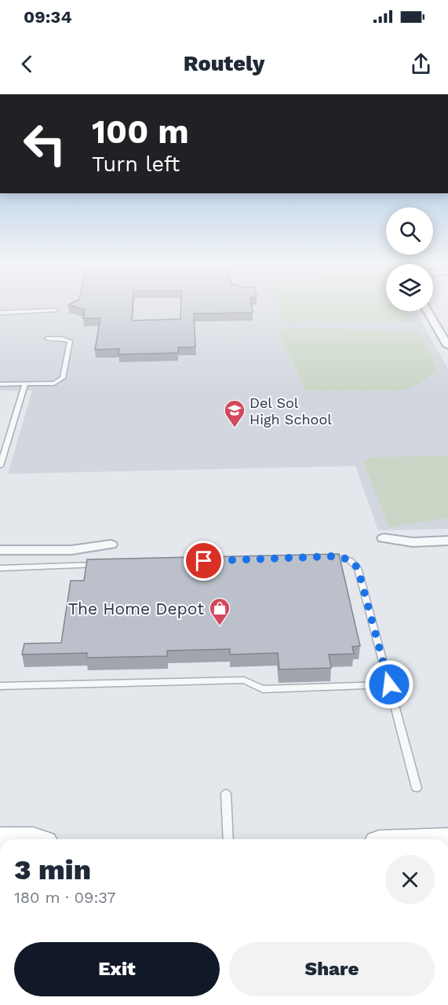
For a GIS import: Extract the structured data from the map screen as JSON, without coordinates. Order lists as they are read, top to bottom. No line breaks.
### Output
{"places":{"school or university":["Del Sol High School"],"shop":["The Home Depot"]},"page":{"status":"09:34","header":"Routely","turn":["100 m","Turn left"],"heading":["3 min","180 m · 09:37"],"buttons":["Exit","Share"]}}
